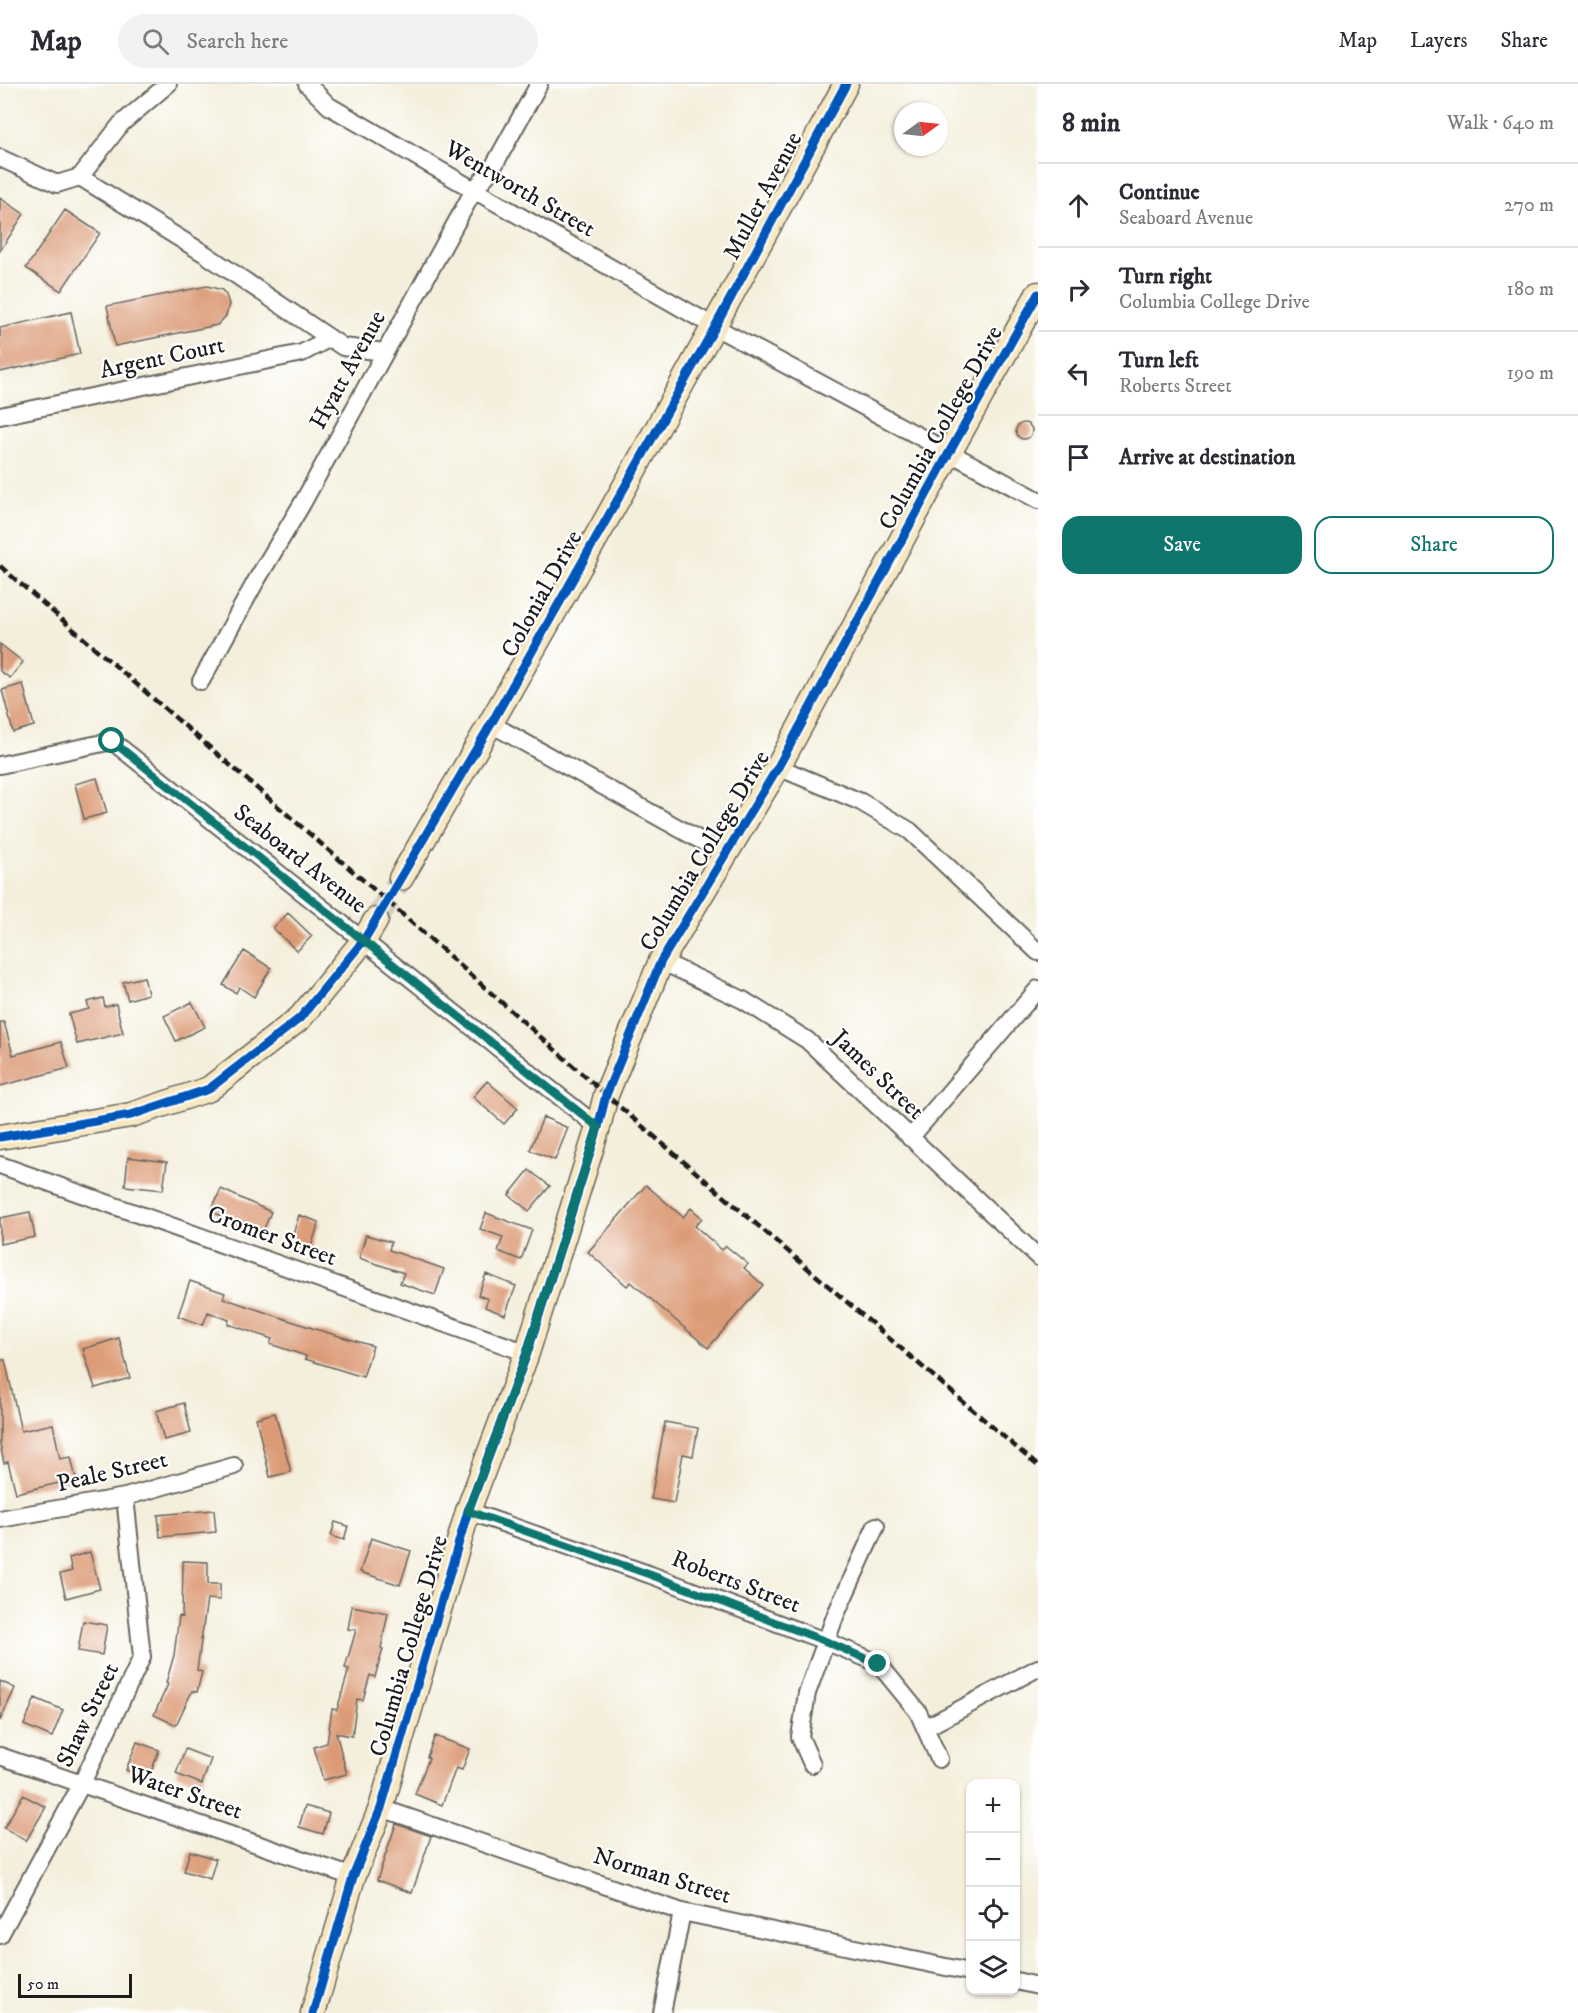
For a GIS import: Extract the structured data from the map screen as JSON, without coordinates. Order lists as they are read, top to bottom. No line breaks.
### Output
{"streets":{"street":["Wentworth Street","Muller Avenue","Argent Court","Hyatt Avenue","Columbia College Drive","Colonial Drive","Seaboard Avenue","James Street","Cromer Street","Peale Street","Roberts Street","Shaw Street","Water Street","Norman Street"]},"crossings":[["Wentworth Street","Muller Avenue"],["Wentworth Street","Hyatt Avenue"],["Wentworth Street","Colonial Drive"],["Muller Avenue","Colonial Drive"],["Columbia College Drive","Seaboard Avenue"],["Columbia College Drive","James Street"],["Columbia College Drive","Cromer Street"],["Columbia College Drive","Roberts Street"],["Columbia College Drive","Water Street"],["Columbia College Drive","Norman Street"],["Peale Street","Shaw Street"],["Shaw Street","Water Street"]],"scale_bar":"50 m","north":"right","page":{"header":"Map","search":"Search here","nav":["Map","Layers","Share"],"heading":["8 min","Walk · 640 m"],"list":[["Continue","Seaboard Avenue","270 m"],["Turn right","Columbia College Drive","180 m"],["Turn left","Roberts Street","190 m"],"Arrive at destination"],"buttons":["Save","Share"],"map_buttons":["+","−"],"scale":"50 m"}}
